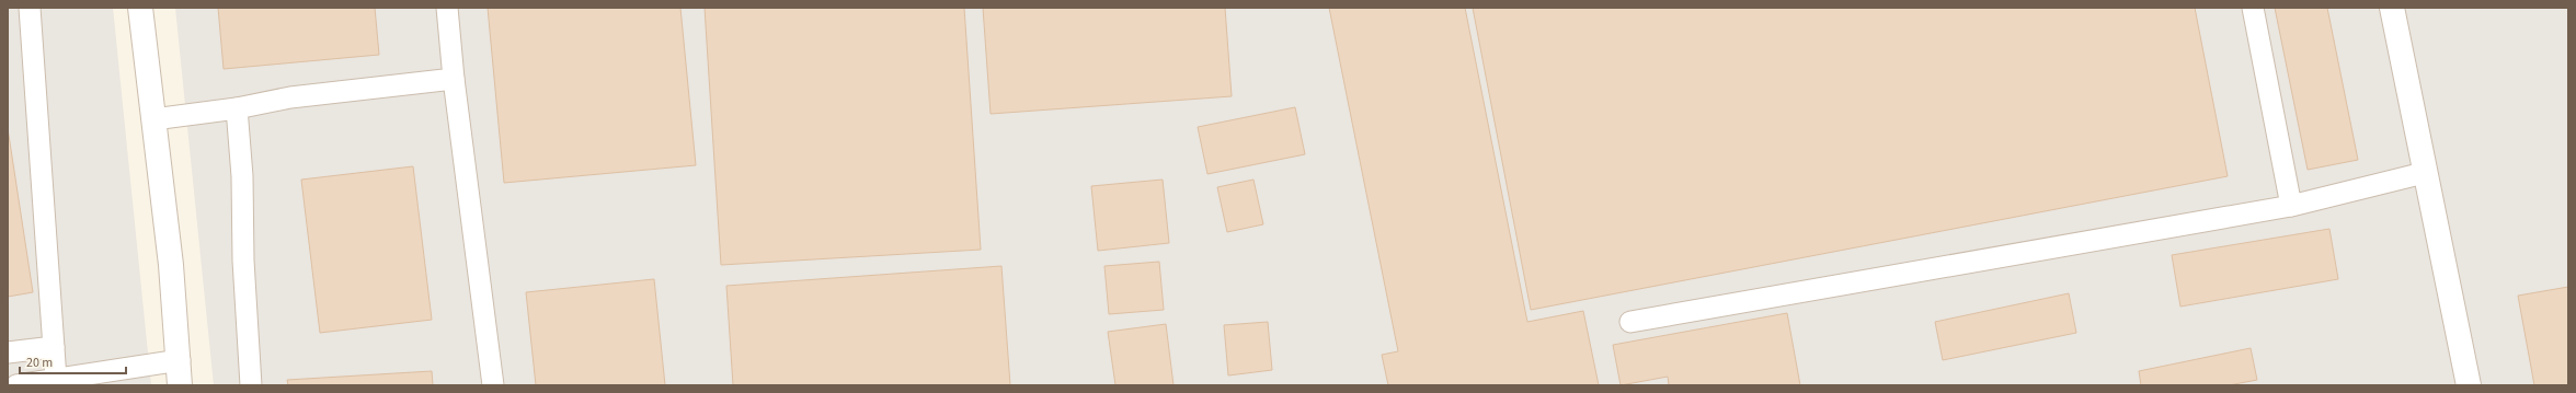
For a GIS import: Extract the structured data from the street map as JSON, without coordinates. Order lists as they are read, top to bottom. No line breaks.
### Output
{"scale_bar":"20 m"}
